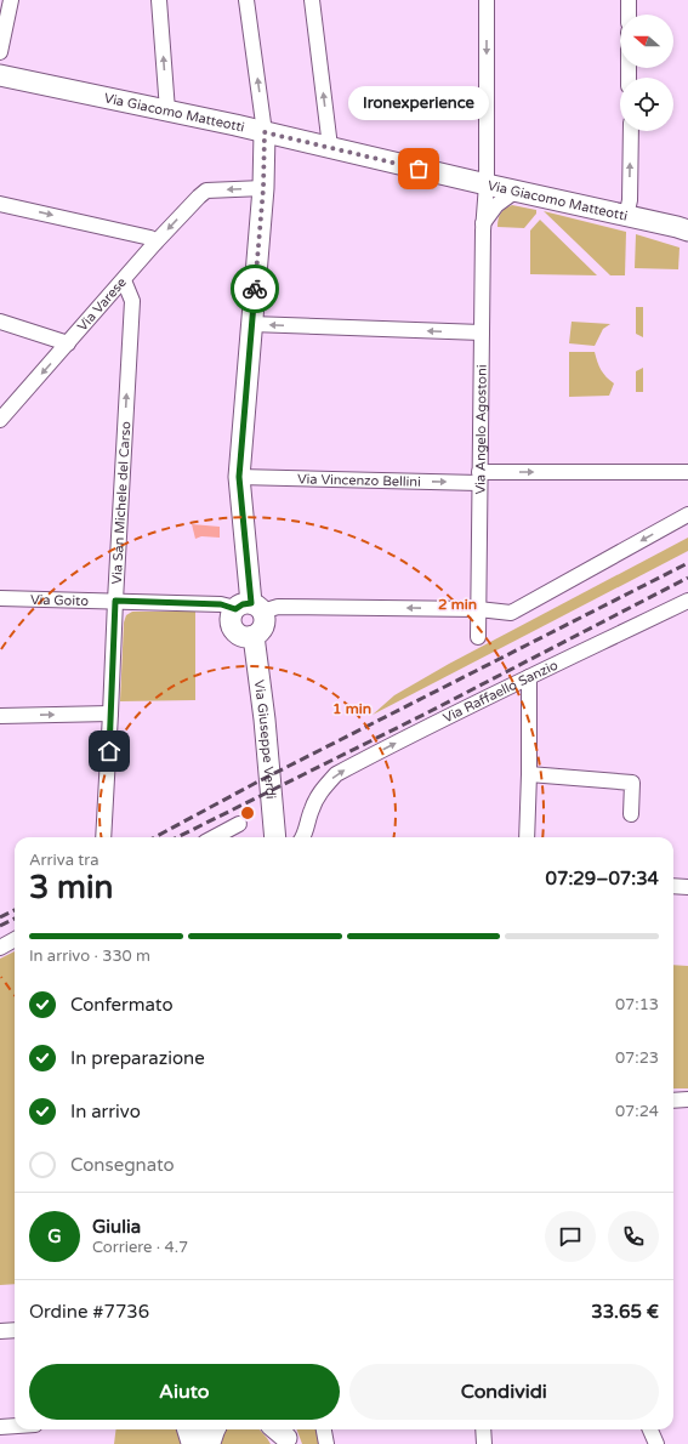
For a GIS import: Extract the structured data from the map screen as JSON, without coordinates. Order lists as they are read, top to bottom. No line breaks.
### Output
{"streets":{"street":["Via Giacomo Matteotti","Via Varese","Via Angelo Agostoni","Via Vincenzo Bellini","Via San Michele del Carso","Via Goito","Via Raffaello Sanzio","Via Giuseppe Verdi"]},"crossings":[["Via Giacomo Matteotti","Via Angelo Agostoni"],["Via Varese","Via San Michele del Carso"],["Via Angelo Agostoni","Via Vincenzo Bellini"],["Via San Michele del Carso","Via Goito"],["Via Goito","Via Giuseppe Verdi"]],"one_way":["Via Varese","Via Vincenzo Bellini","Via Raffaello Sanzio"],"places":["Ironexperience"],"north":"left","page":{"bubble":"Ironexperience","heading":["3 min","Arriva tra","07:29–07:34"],"panel":["Giulia","Corriere · 4.7","Ordine #7736","33.65 €"],"bar":"In arrivo · 330 m","list":[["Confermato","07:13"],["In preparazione","07:23"],["In arrivo","07:24"],"Consegnato"],"round":"G","buttons":["Aiuto","Condividi"]},"rings":["2 min","1 min"]}
